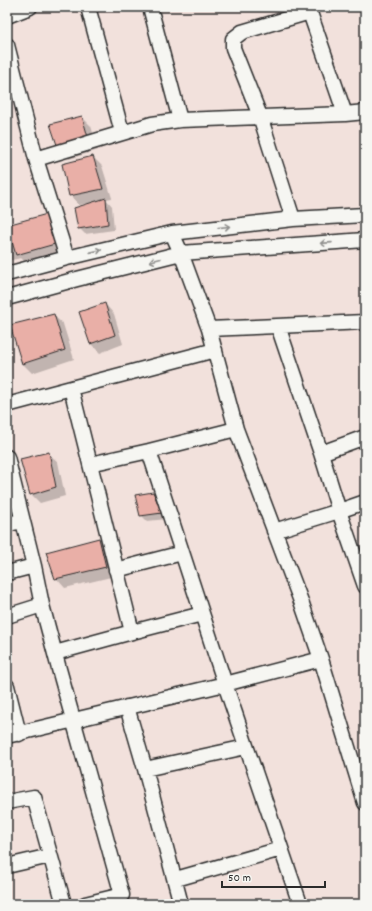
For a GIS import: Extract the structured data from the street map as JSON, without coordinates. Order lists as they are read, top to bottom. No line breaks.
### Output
{"scale_bar":"50 m"}
